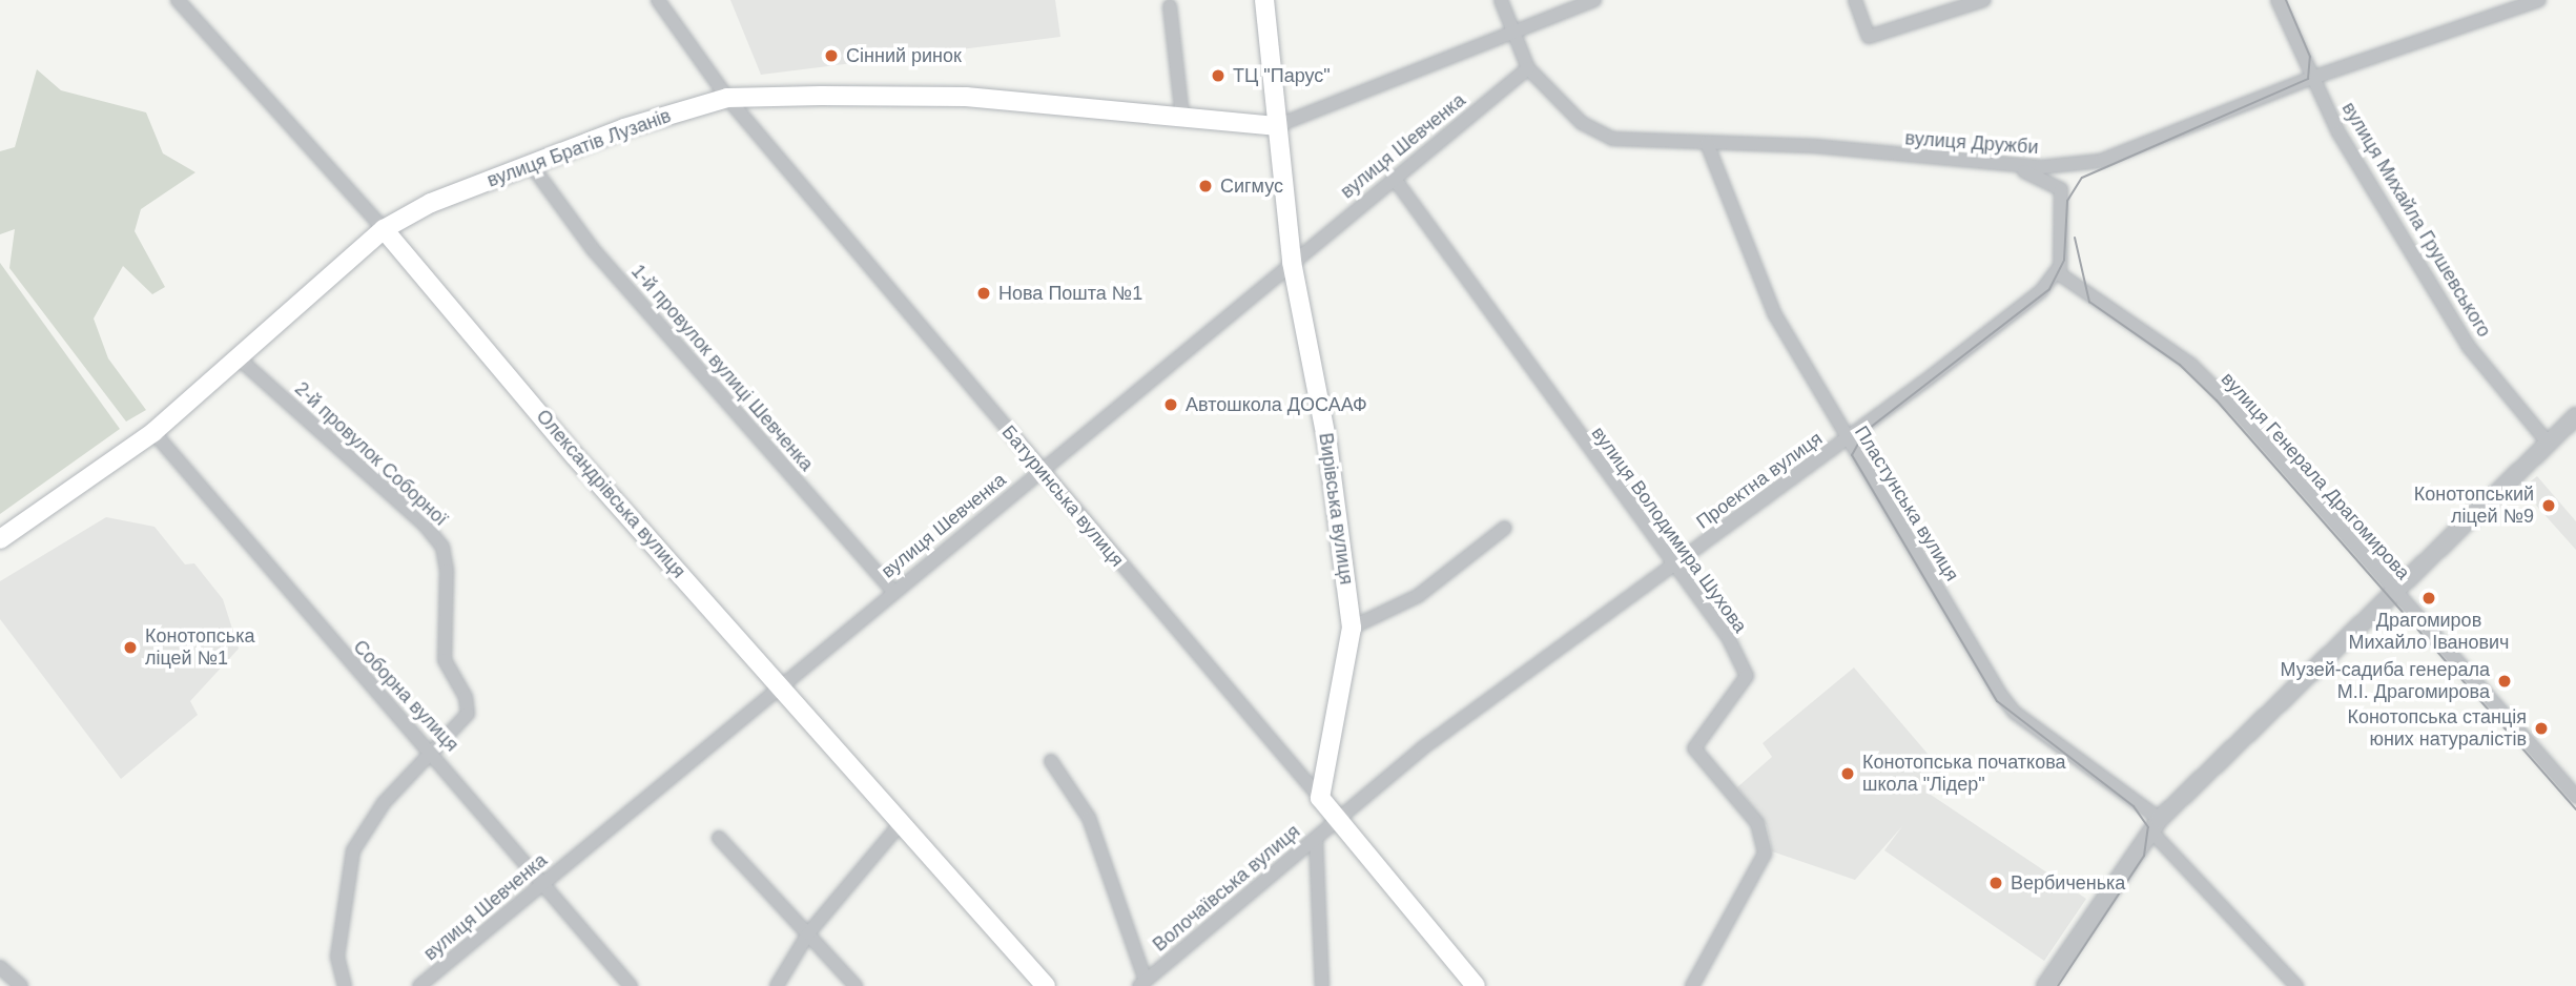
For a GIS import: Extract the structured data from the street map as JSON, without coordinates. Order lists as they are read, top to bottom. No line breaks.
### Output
{"streets":{"main road":["вулиця Братів Лузанів","Олександрівська вулиця","Батуринська вулиця","Вирівська вулиця"],"street":["вулиця Дружби","вулиця Шевченка","вулиця Михайла Грушевського","1-й провулок вулиці Шевченка","2-й провулок Соборної","вулиця Генерала Драгомирова","Проектна вулиця","Пластунська вулиця","вулиця Володимира Шухова","Соборна вулиця","Волочаївська вулиця"]},"crossings":[["вулиця Дружби","вулиця Шевченка"],["вулиця Дружби","вулиця Михайла Грушевського"],["вулиця Дружби","Пластунська вулиця"],["вулиця Шевченка","1-й провулок вулиці Шевченка"],["вулиця Шевченка","Олександрівська вулиця"],["вулиця Шевченка","Батуринська вулиця"],["вулиця Шевченка","Вирівська вулиця"],["вулиця Шевченка","вулиця Володимира Шухова"],["вулиця Шевченка","Соборна вулиця"],["вулиця Братів Лузанів","1-й провулок вулиці Шевченка"],["вулиця Братів Лузанів","2-й провулок Соборної"],["вулиця Братів Лузанів","Олександрівська вулиця"],["вулиця Братів Лузанів","Батуринська вулиця"],["вулиця Братів Лузанів","Вирівська вулиця"],["вулиця Братів Лузанів","Соборна вулиця"],["2-й провулок Соборної","Соборна вулиця"],["вулиця Генерала Драгомирова","Проектна вулиця"],["Проектна вулиця","Батуринська вулиця"],["Проектна вулиця","Пластунська вулиця"],["Проектна вулиця","вулиця Володимира Шухова"],["Проектна вулиця","Волочаївська вулиця"],["Батуринська вулиця","Вирівська вулиця"],["Батуринська вулиця","Волочаївська вулиця"]],"places":["Сінний ринок","ТЦ \"Парус\"","Сигмус","Нова Пошта №1","Автошкола ДОСААФ","Конотопський ліцей №9","Драгомиров Михайло Іванович","Конотопська ліцей №1","Музей-садиба генерала М.І. Драгомирова","Конотопська станція юних натуралістів","Конотопська початкова школа \"Лідер\"","Вербиченька"]}
